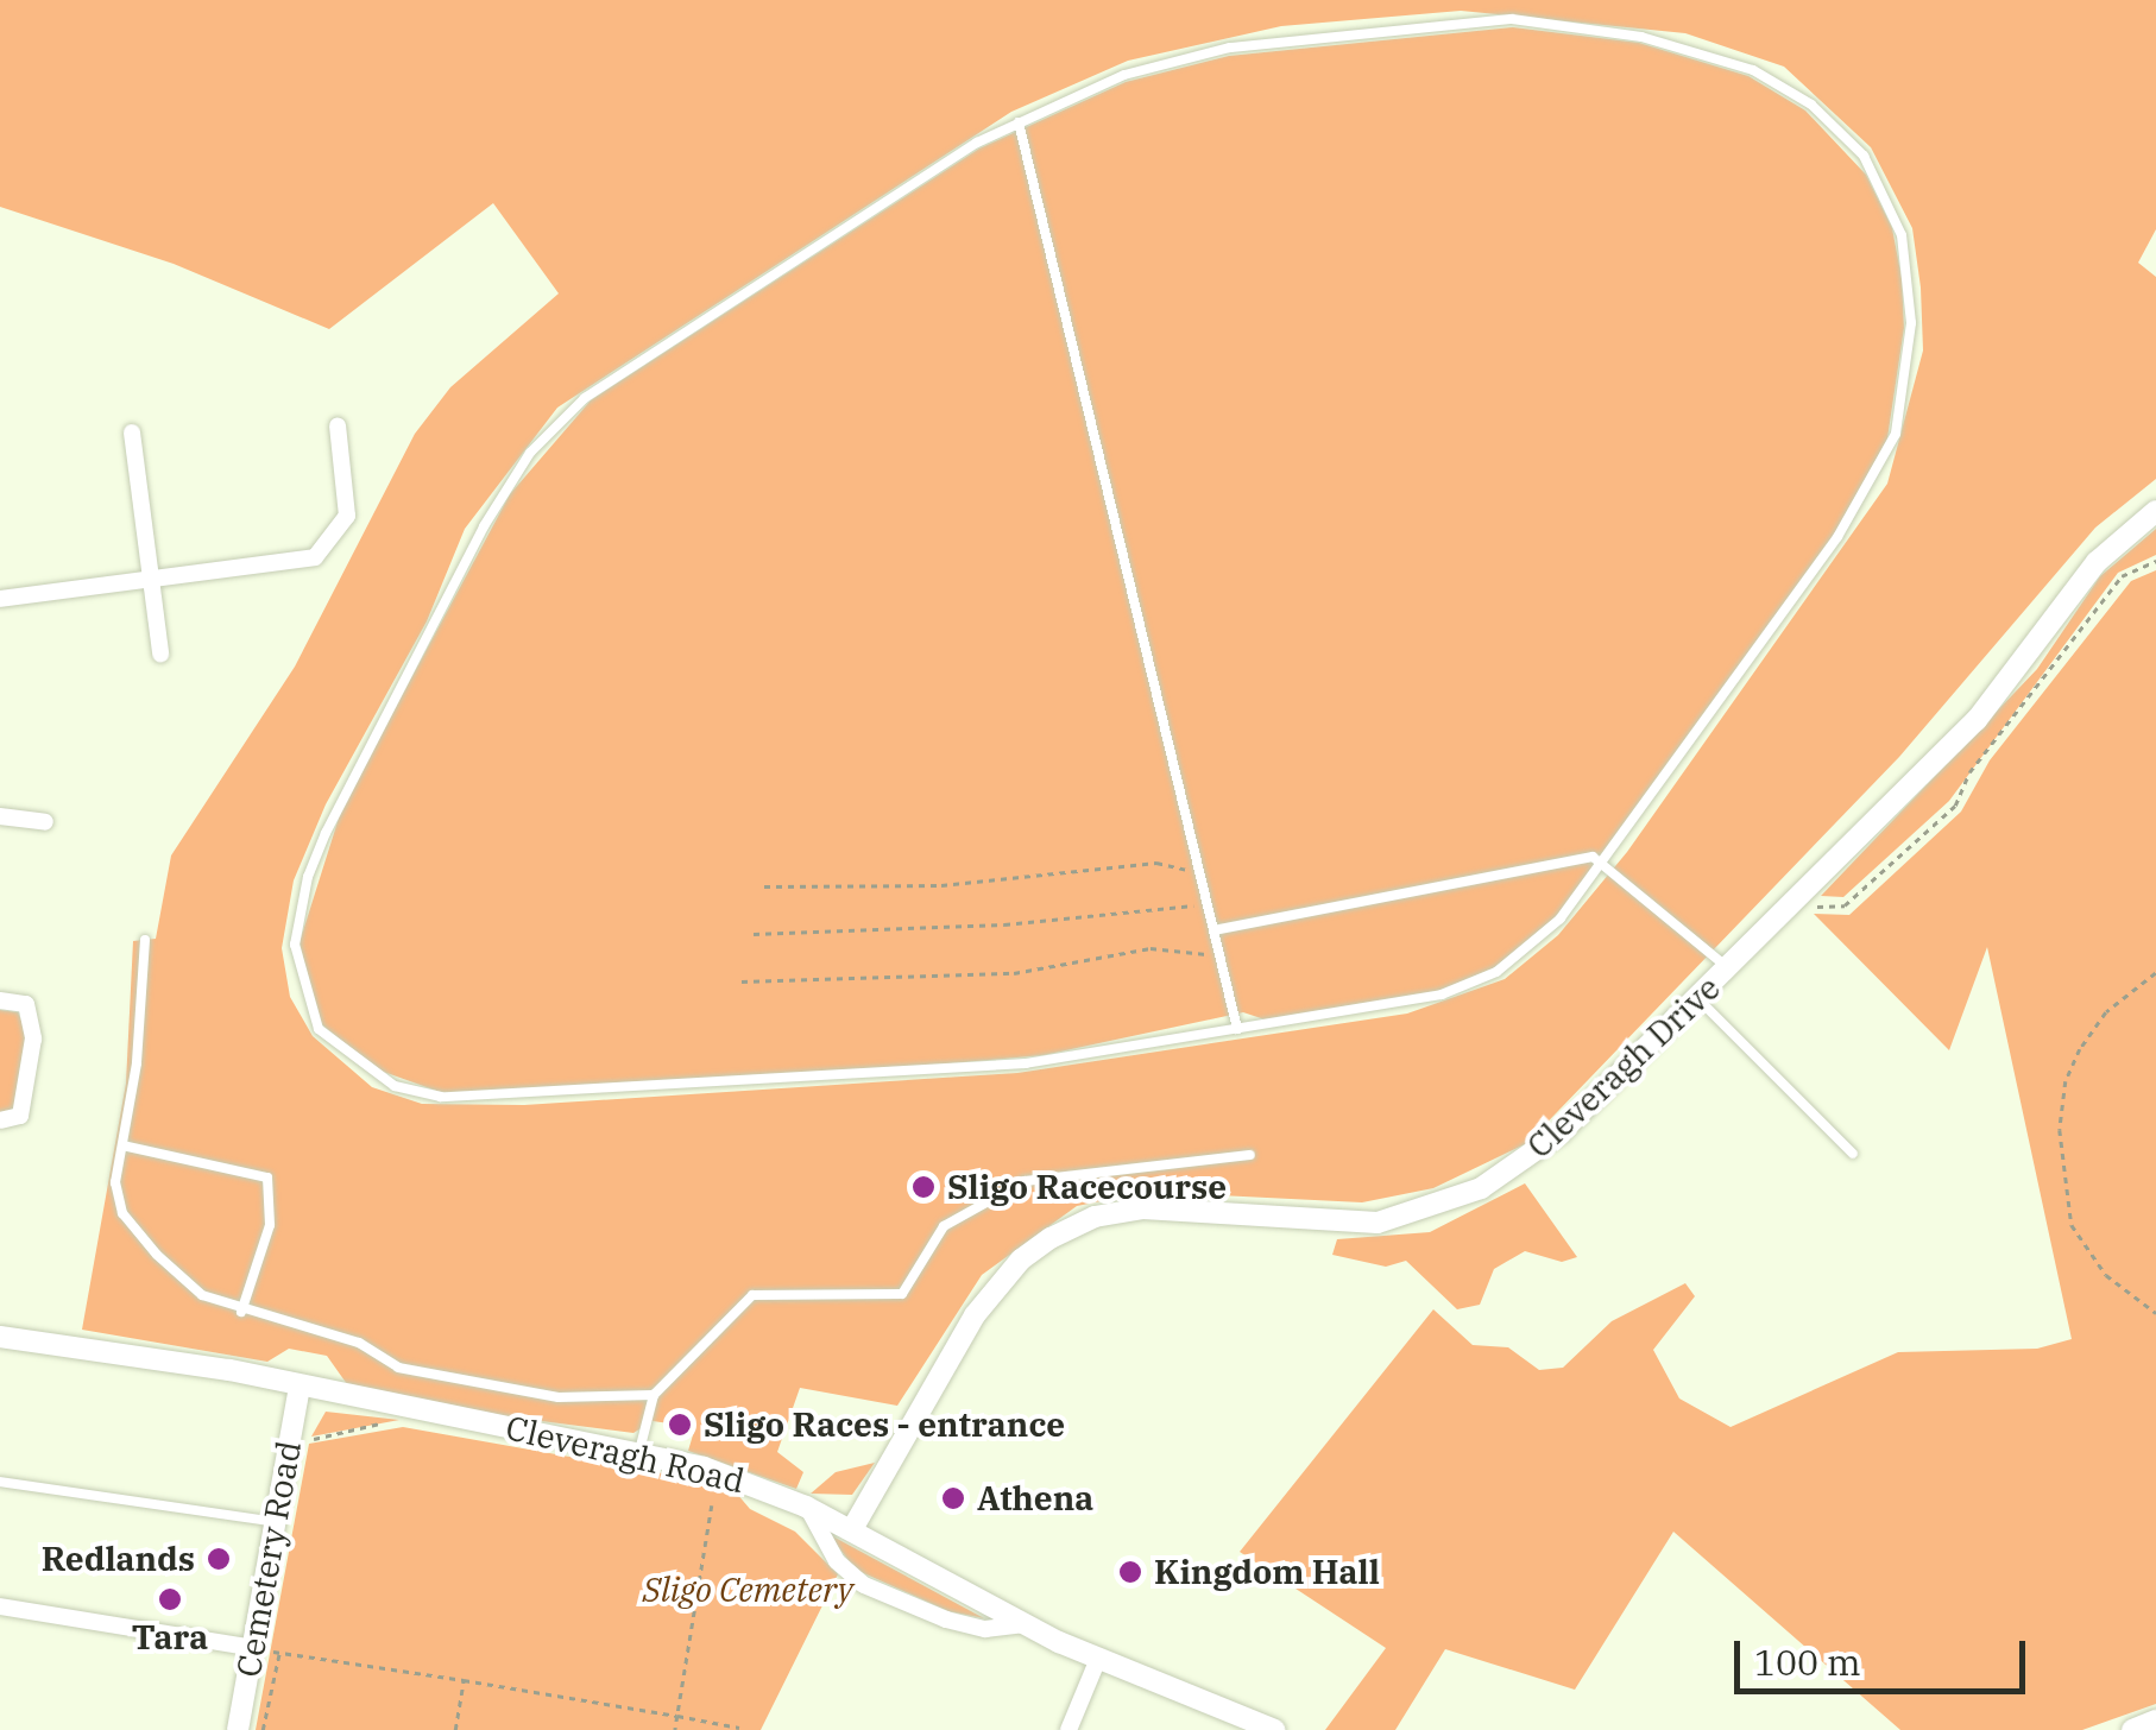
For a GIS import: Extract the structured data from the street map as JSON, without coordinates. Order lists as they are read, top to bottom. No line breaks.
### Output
{"streets":{"street":["Cleveragh Drive","Cleveragh Road","Cemetery Road"]},"crossings":[["Cleveragh Drive","Cleveragh Road"],["Cleveragh Road","Cemetery Road"]],"parks":["Sligo Cemetery"],"places":["Sligo Racecourse","Sligo Races - entrance","Athena","Redlands","Kingdom Hall","Tara"],"scale_bar":"100 m"}
